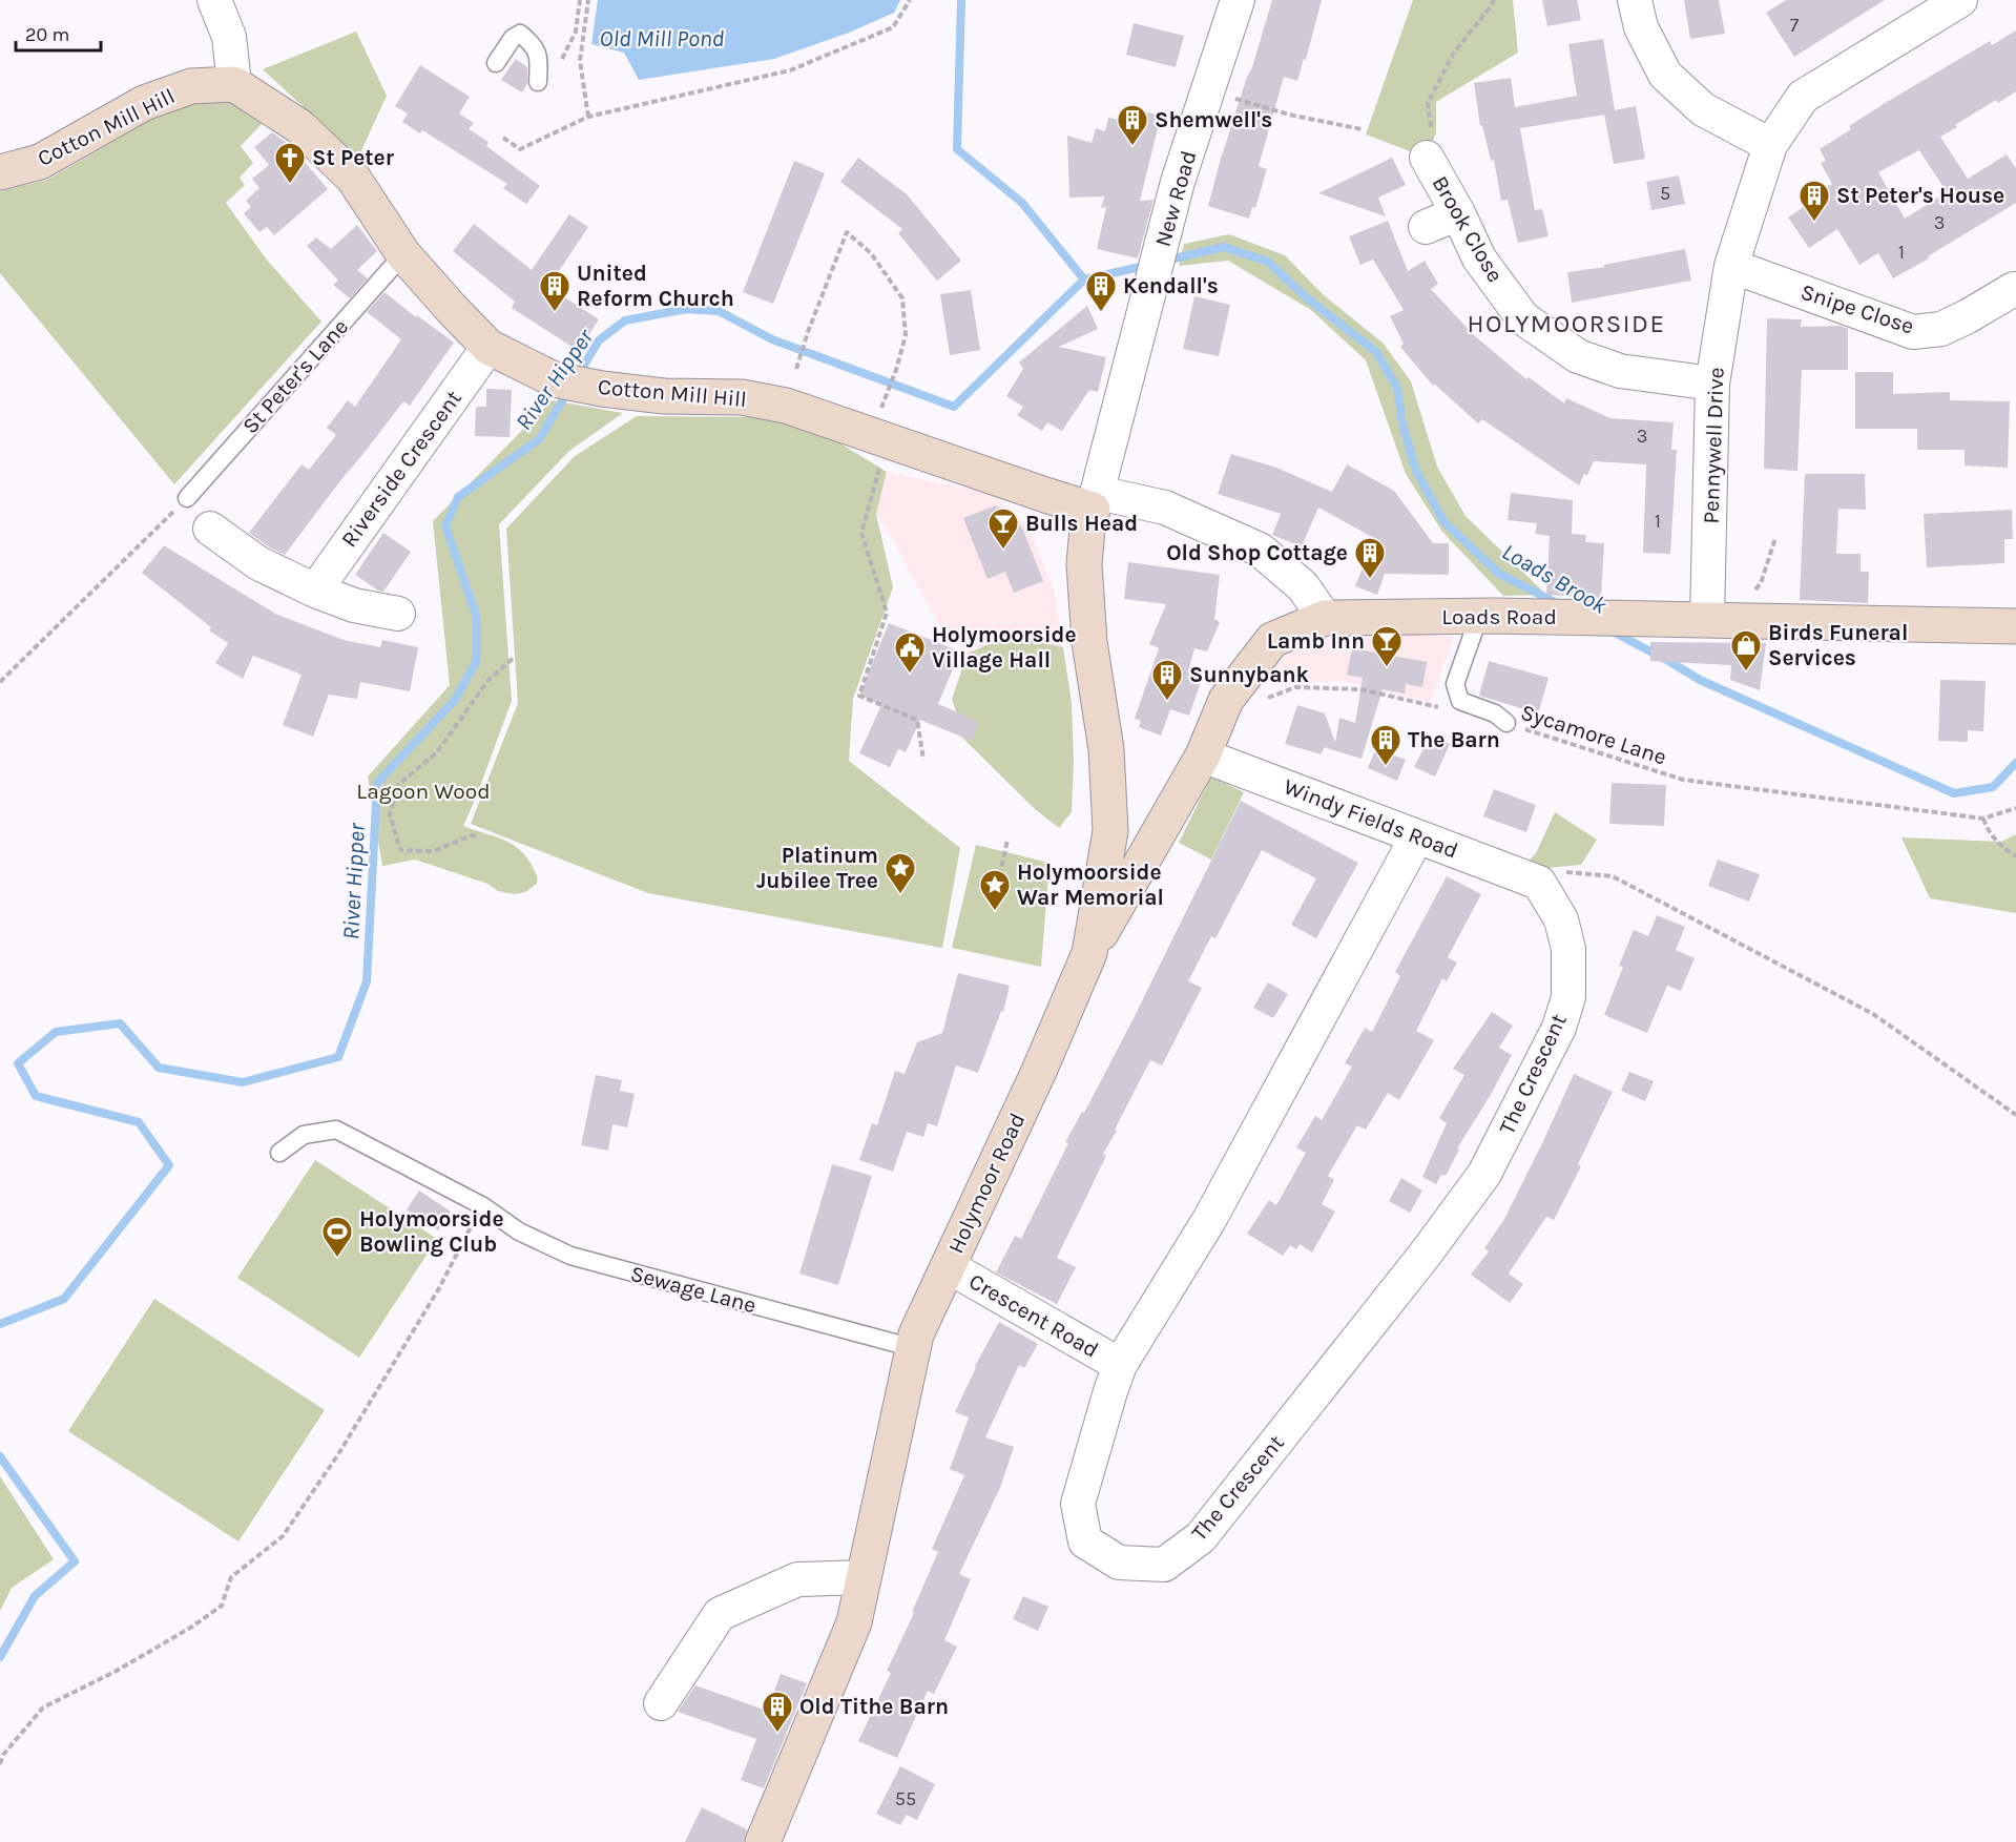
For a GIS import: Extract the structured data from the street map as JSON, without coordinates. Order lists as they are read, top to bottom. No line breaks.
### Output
{"streets":{"street":["Cotton Mill Hill","New Road","Brook Close","Snipe Close","Pennywell Drive","Riverside Crescent","Loads Road","Windy Fields Road","The Crescent","Holymoor Road","Crescent Road"],"lane":["St Peter's Lane","Sewage Lane"],"path":["Sycamore Lane"]},"crossings":[["Cotton Mill Hill","New Road"],["Cotton Mill Hill","St Peter's Lane"],["Cotton Mill Hill","Riverside Crescent"],["Cotton Mill Hill","Holymoor Road"],["New Road","Holymoor Road"],["Brook Close","Pennywell Drive"],["Snipe Close","Pennywell Drive"],["Pennywell Drive","Loads Road"],["Windy Fields Road","The Crescent"],["The Crescent","Crescent Road"],["Holymoor Road","Sewage Lane"],["Holymoor Road","Crescent Road"]],"districts":["HOLYMOORSIDE"],"water":["Old Mill Pond","River Hipper","Loads Brook"],"parks":["Lagoon Wood"],"places":{"building":["Shemwell's","St Peter's House","United Reform Church","Kendall's","Old Shop Cottage","Sunnybank","The Barn","Old Tithe Barn"],"church":["St Peter"],"bar":["Bulls Head","Lamb Inn"],"shop":["Birds Funeral Services"],"public building":["Holymoorside Village Hall"],"place":["Platinum Jubilee Tree","Holymoorside War Memorial"],"sports":["Holymoorside Bowling Club"]},"house_numbers":["7","5","3","1","3","1","55"],"scale_bar":"20 m"}
